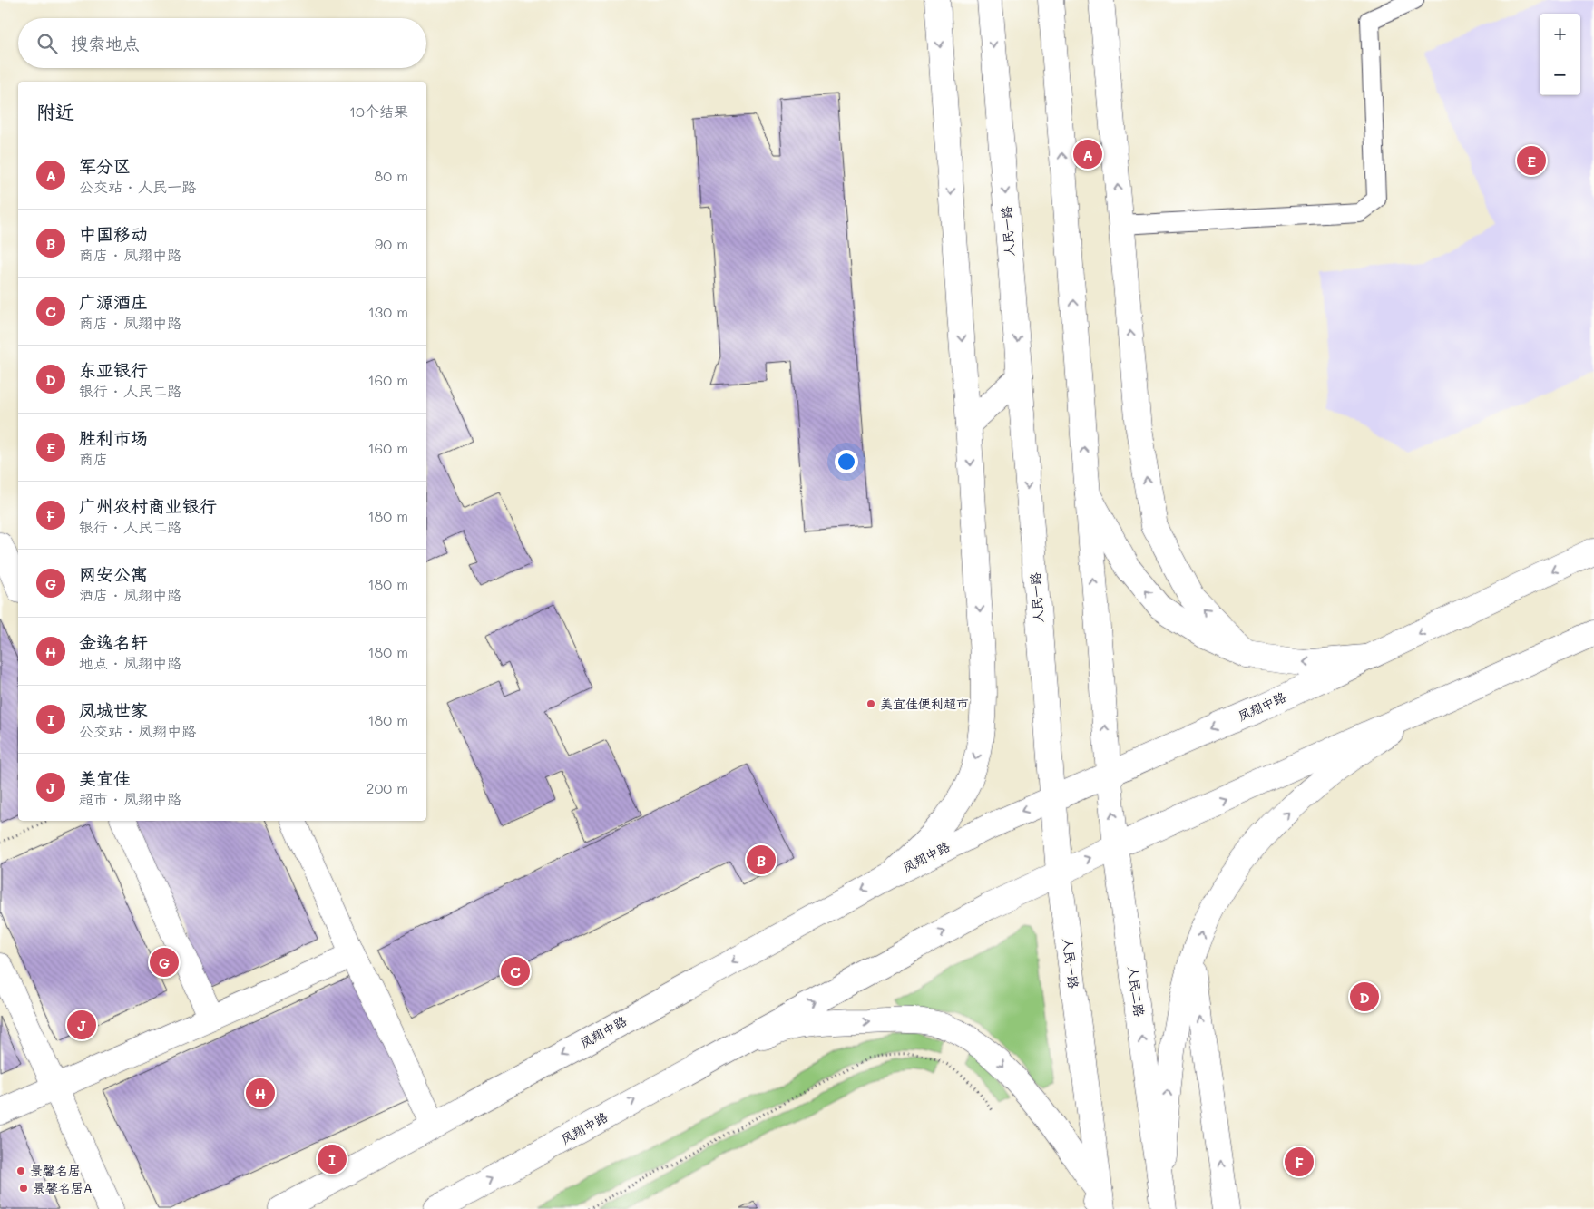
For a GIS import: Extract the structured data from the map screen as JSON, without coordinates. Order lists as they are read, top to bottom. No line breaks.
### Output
{"streets":{"main road":["人民一路","凤翔中路","人民二路","风翔中路"]},"crossings":[["人民一路","凤翔中路"],["凤翔中路","人民二路"]],"one_way":["风翔中路"],"places":["美宜佳便利超市","景馨名居","景馨名居A"],"page":{"map_buttons":["+","−"],"search":"搜索地点","heading":["附近","10个结果"],"pins":["A","E","B","G","C","D","J","H","I","F"],"list":[{"mark":"A","name":"军分区","note":"公交站 · 人民一路","value":"80 m"},{"mark":"B","name":"中国移动","note":"商店 · 凤翔中路","value":"90 m"},{"mark":"C","name":"广源酒庄","note":"商店 · 凤翔中路","value":"130 m"},{"mark":"D","name":"东亚银行","note":"银行 · 人民二路","value":"160 m"},{"mark":"E","name":"胜利市场","note":"商店","value":"160 m"},{"mark":"F","name":"广州农村商业银行","note":"银行 · 人民二路","value":"180 m"},{"mark":"G","name":"网安公寓","note":"酒店 · 凤翔中路","value":"180 m"},{"mark":"H","name":"金逸名轩","note":"地点 · 凤翔中路","value":"180 m"},{"mark":"I","name":"凤城世家","note":"公交站 · 凤翔中路","value":"180 m"},{"mark":"J","name":"美宜佳","note":"超市 · 凤翔中路","value":"200 m"}]}}
